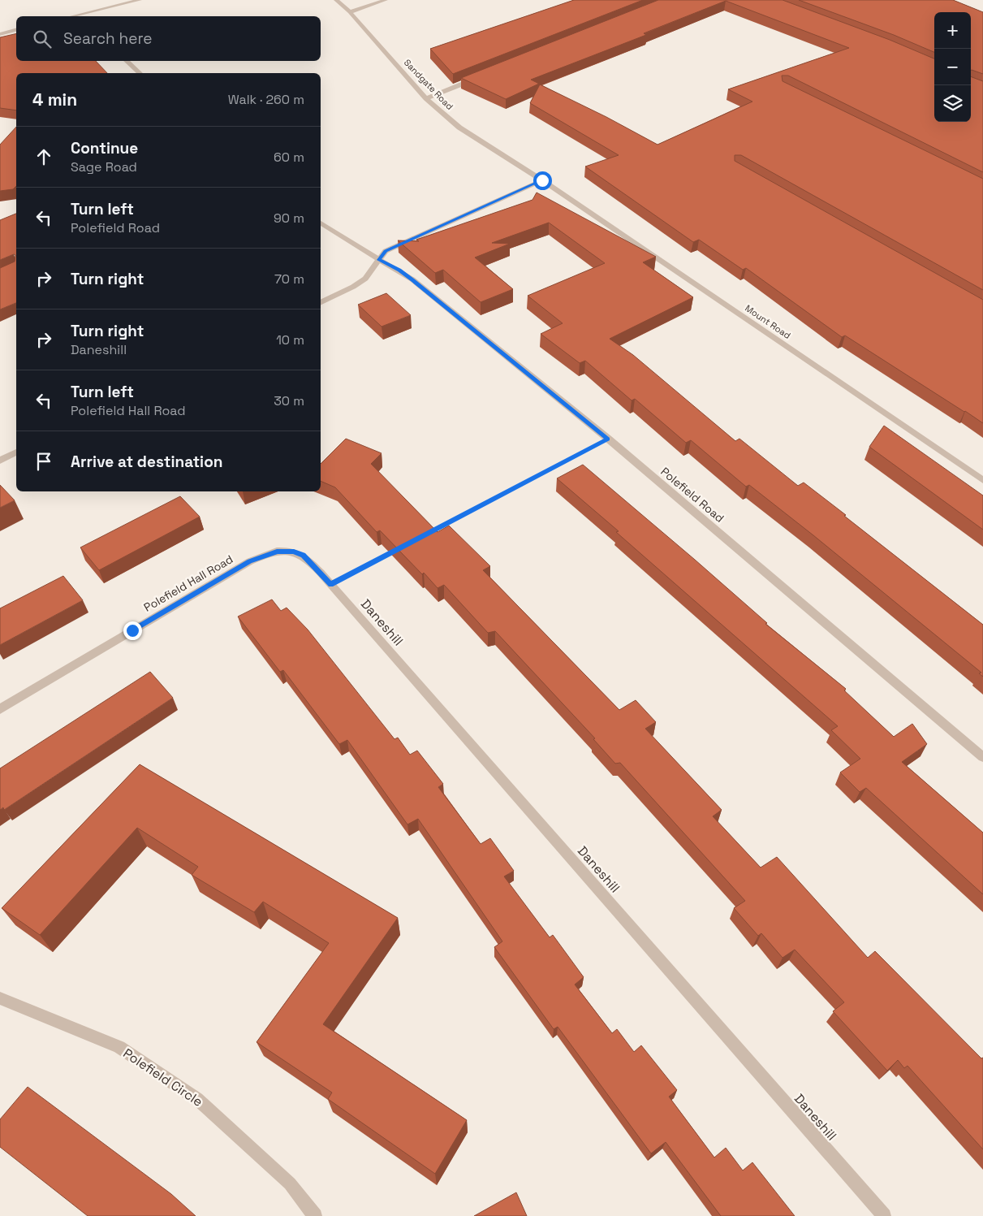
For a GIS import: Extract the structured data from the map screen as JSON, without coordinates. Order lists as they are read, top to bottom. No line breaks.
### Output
{"streets":{"street":["Sandgate Road","Mount Road","Polefield Road","Polefield Hall Road","Daneshill","Polefield Circle"]},"crossings":[["Sandgate Road","Mount Road"],["Polefield Hall Road","Daneshill"]],"page":{"map_buttons":["+","−"],"search":"Search here","heading":["4 min","Walk · 260 m"],"list":[["Continue","Sage Road","60 m"],["Turn left","Polefield Road","90 m"],["Turn right","70 m"],["Turn right","Daneshill","10 m"],["Turn left","Polefield Hall Road","30 m"],"Arrive at destination"]}}
